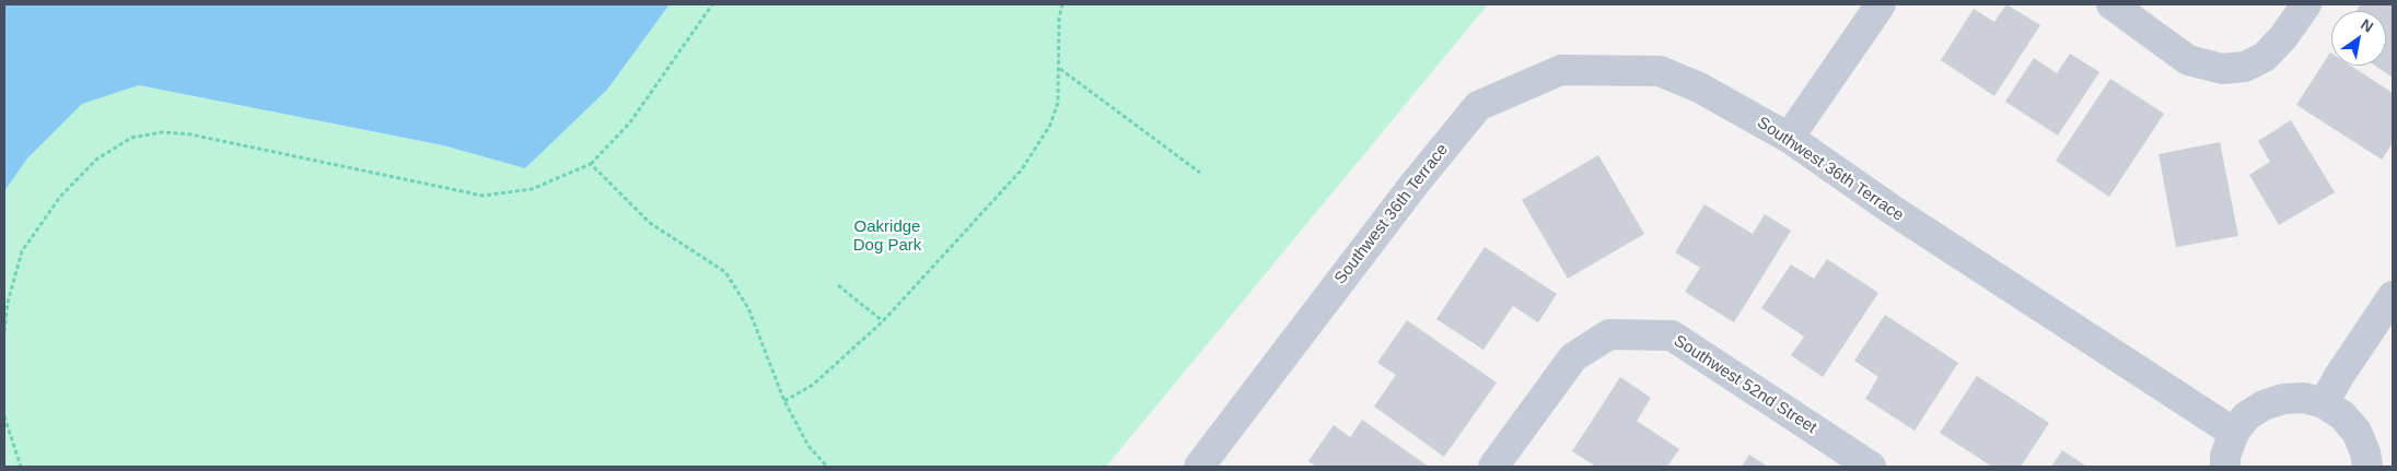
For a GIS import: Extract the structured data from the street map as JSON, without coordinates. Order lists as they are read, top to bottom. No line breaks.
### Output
{"streets":{"street":["Southwest 36th Terrace","Southwest 52nd Street"]},"parks":["Oakridge Dog Park"],"north":"top right"}
